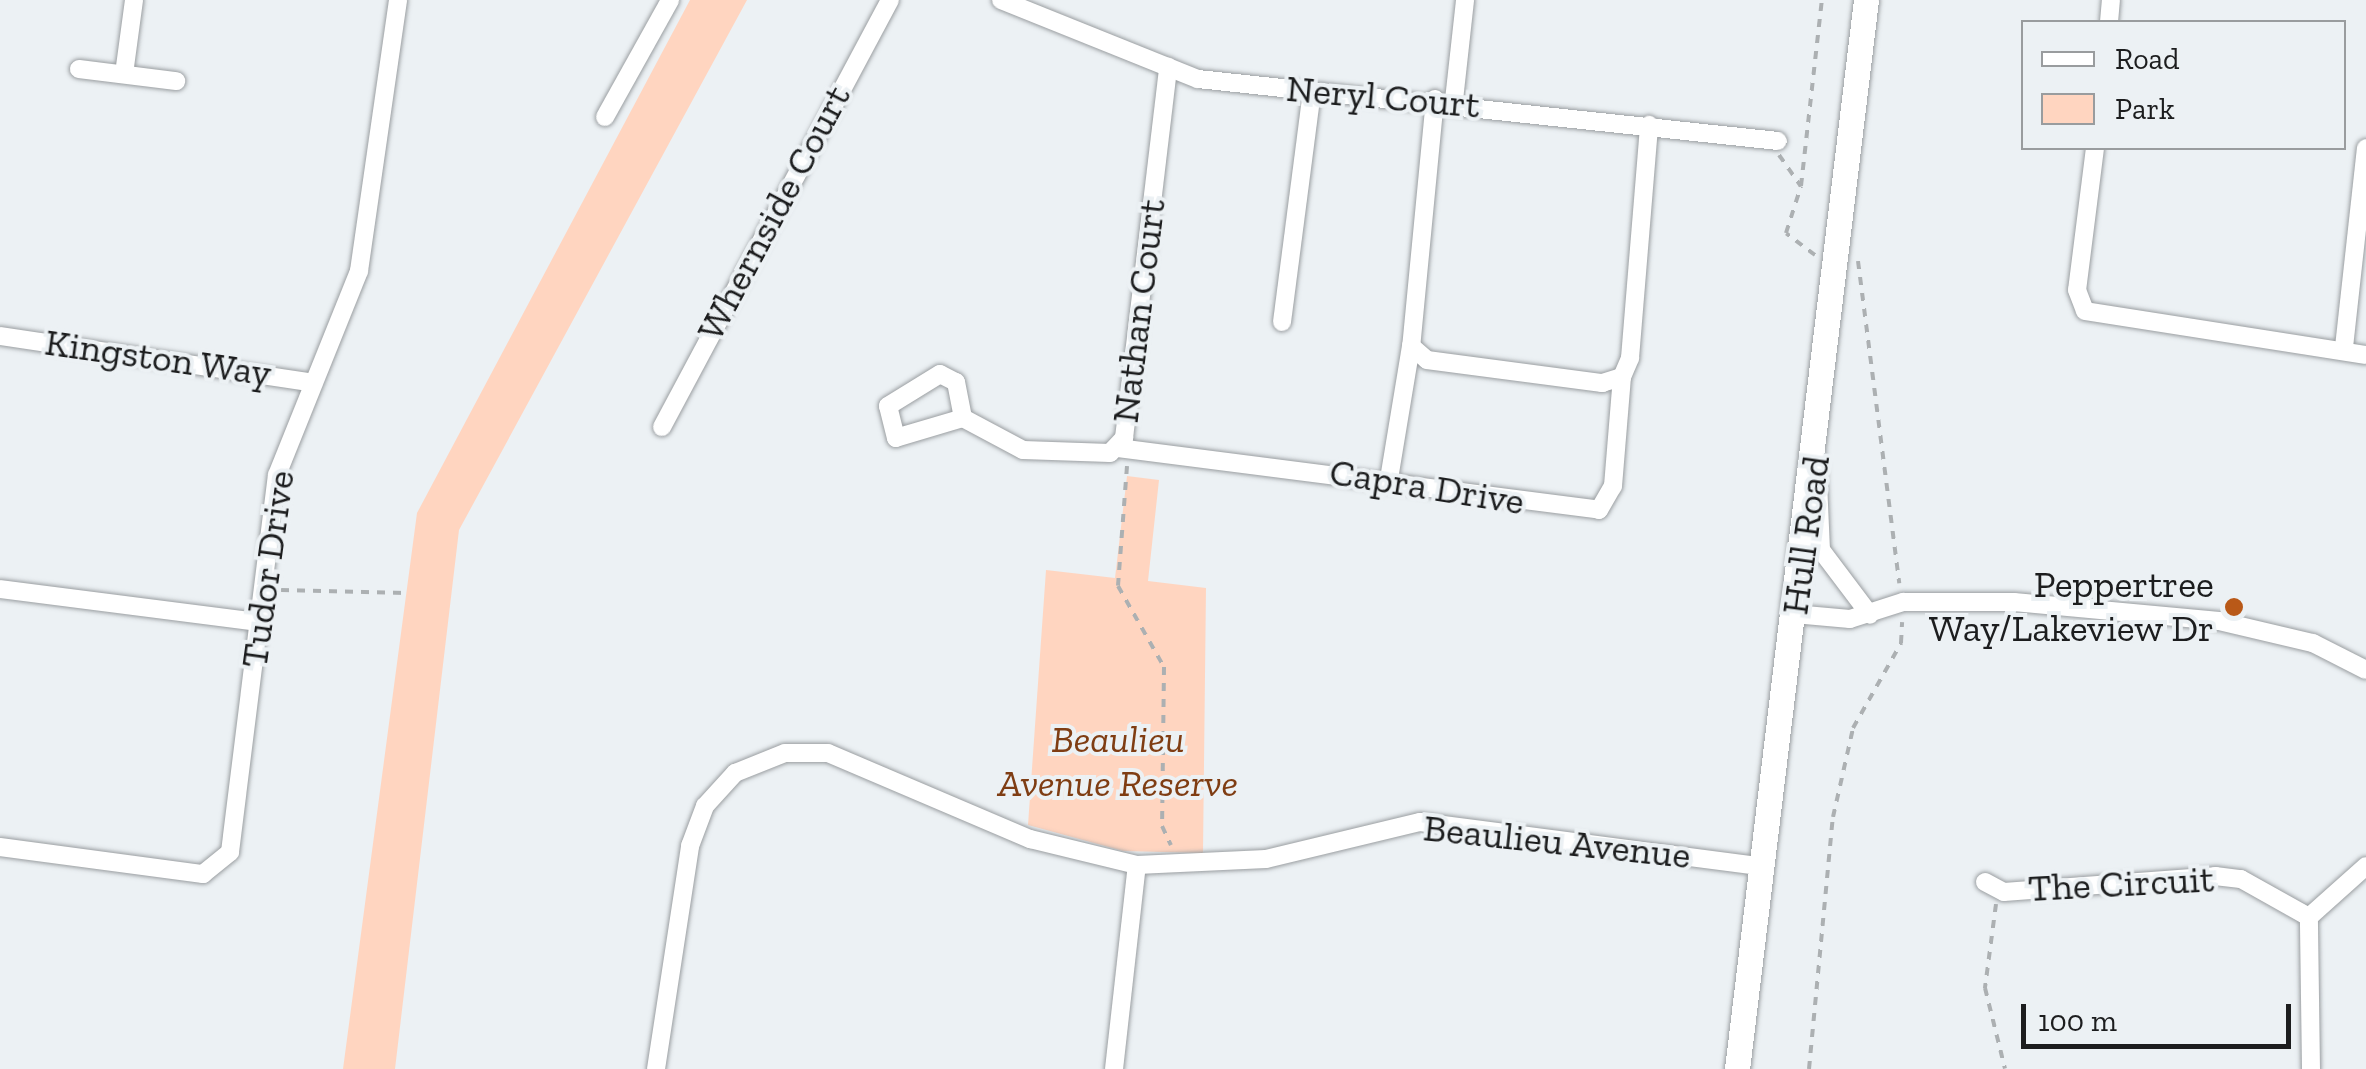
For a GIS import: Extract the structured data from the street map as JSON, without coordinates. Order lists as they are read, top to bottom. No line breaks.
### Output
{"streets":{"main road":["Hull Road"],"street":["Neryl Court","Whernside Court","Nathan Court","Kingston Way","Capra Drive","Tudor Drive","Beaulieu Avenue","The Circuit"]},"crossings":[["Neryl Court","Nathan Court"],["Nathan Court","Capra Drive"],["Kingston Way","Tudor Drive"],["Hull Road","Beaulieu Avenue"]],"parks":["Beaulieu Avenue Reserve"],"places":["Peppertree Way/Lakeview Dr"],"legend":["Road","Park"],"scale_bar":"100 m"}
